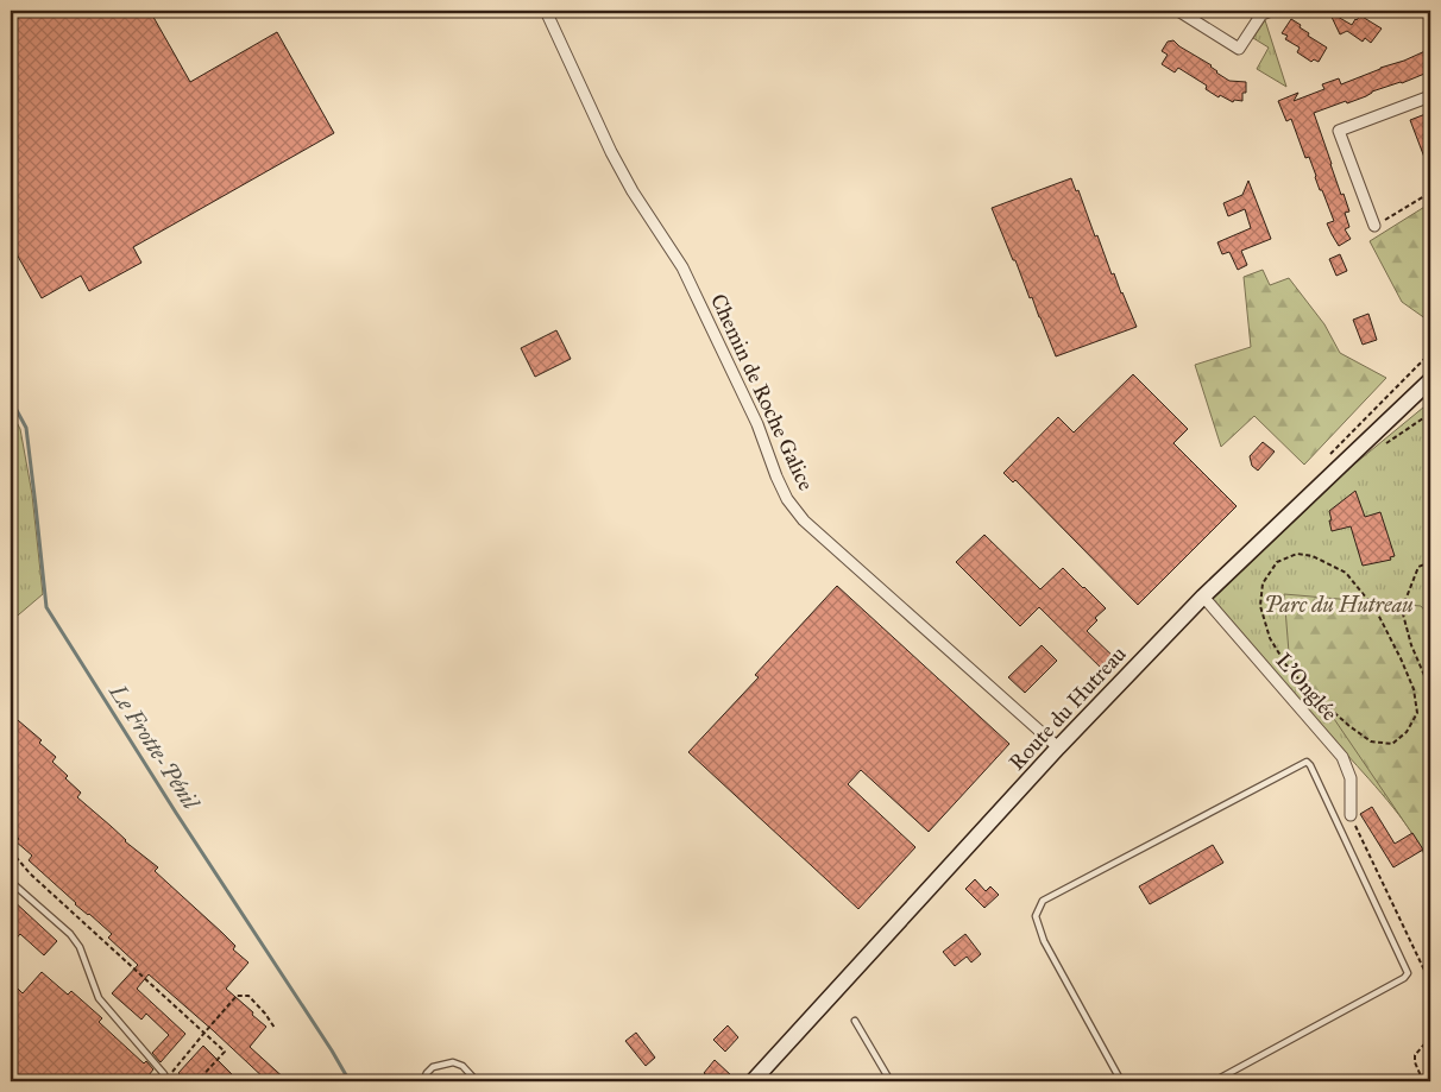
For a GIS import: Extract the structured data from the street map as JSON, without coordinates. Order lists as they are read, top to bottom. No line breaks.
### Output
{"streets":{"street":["Chemin de Roche Galice","L'Onglée","Route du Hutreau"]},"crossings":[["Chemin de Roche Galice","Route du Hutreau"],["L'Onglée","Route du Hutreau"]],"water":["Le Frotte-Pénil"],"parks":["Parc du Hutreau"]}
